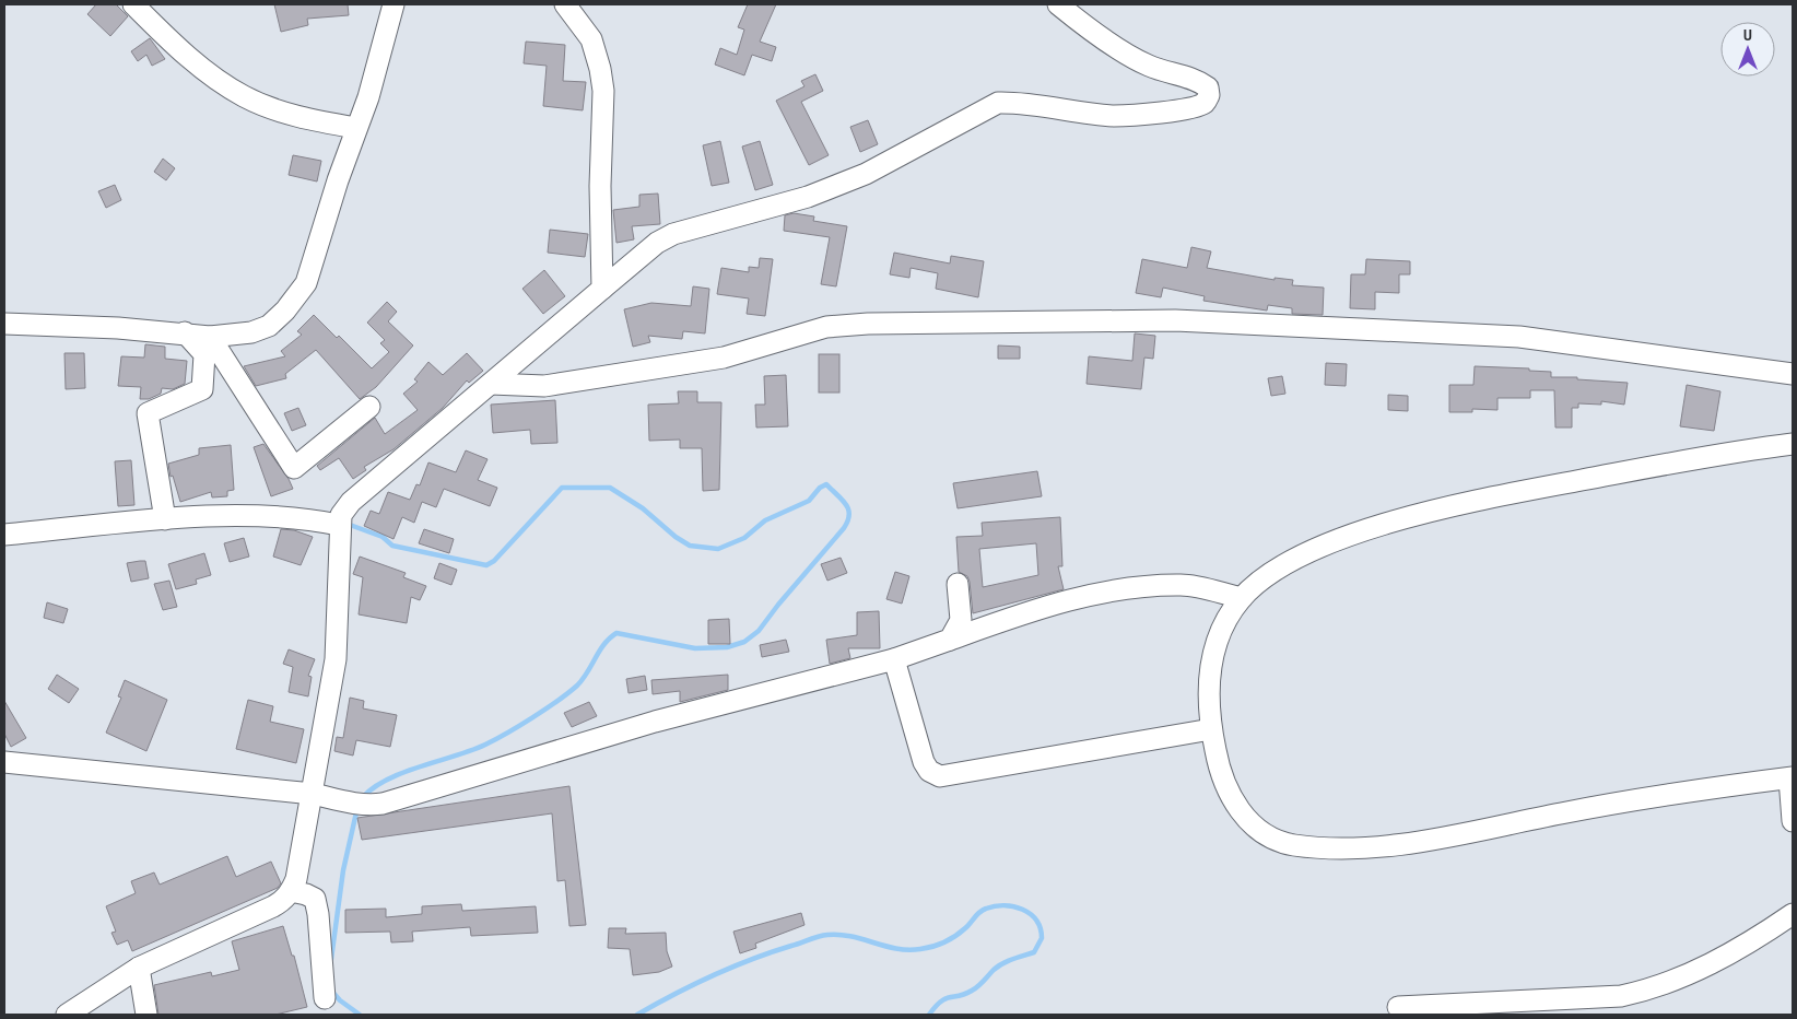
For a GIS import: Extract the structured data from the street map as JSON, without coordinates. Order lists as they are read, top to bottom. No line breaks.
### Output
{"north":"top"}
